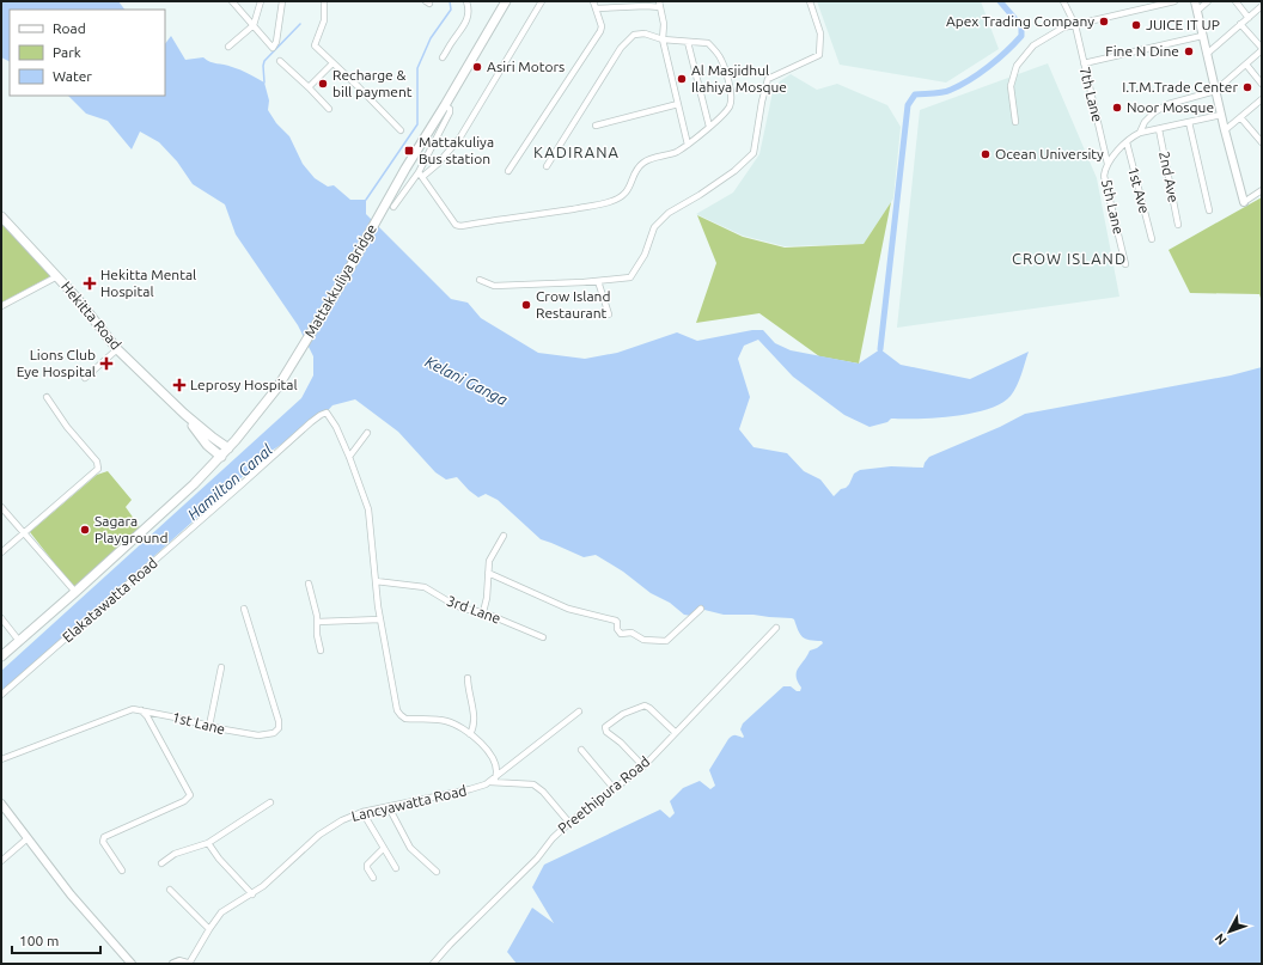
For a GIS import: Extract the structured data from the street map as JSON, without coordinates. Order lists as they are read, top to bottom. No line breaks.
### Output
{"streets":{"main road":["Mattakkuliya Bridge","Hekitta Road"],"street":["7th Lane","2nd Ave","1st Ave","5th Lane","Elakatawatta Road","3rd Lane","1st Lane","Preethipura Road","Lancyawatta Road"]},"crossings":[["7th Lane","5th Lane"],["2nd Ave","5th Lane"],["1st Ave","5th Lane"],["Mattakkuliya Bridge","Hekitta Road"]],"districts":["KADIRANA","CROW ISLAND"],"water":["Kelani Ganga","Hamilton Canal"],"places":{"other":["Apex Trading Company","JUICE IT UP","Fine N Dine","Asiri Motors","Al Masjidhul Ilahiya Mosque","Recharge & bill payment","I.T.M.Trade Center","Noor Mosque","Ocean University","Crow Island Restaurant","Sagara Playground"],"transit":["Mattakuliya Bus station"],"health":["Hekitta Mental Hospital","Lions Club Eye Hospital","Leprosy Hospital"]},"legend":["Road","Park","Water"],"scale_bar":"100 m","north":"bottom left"}
